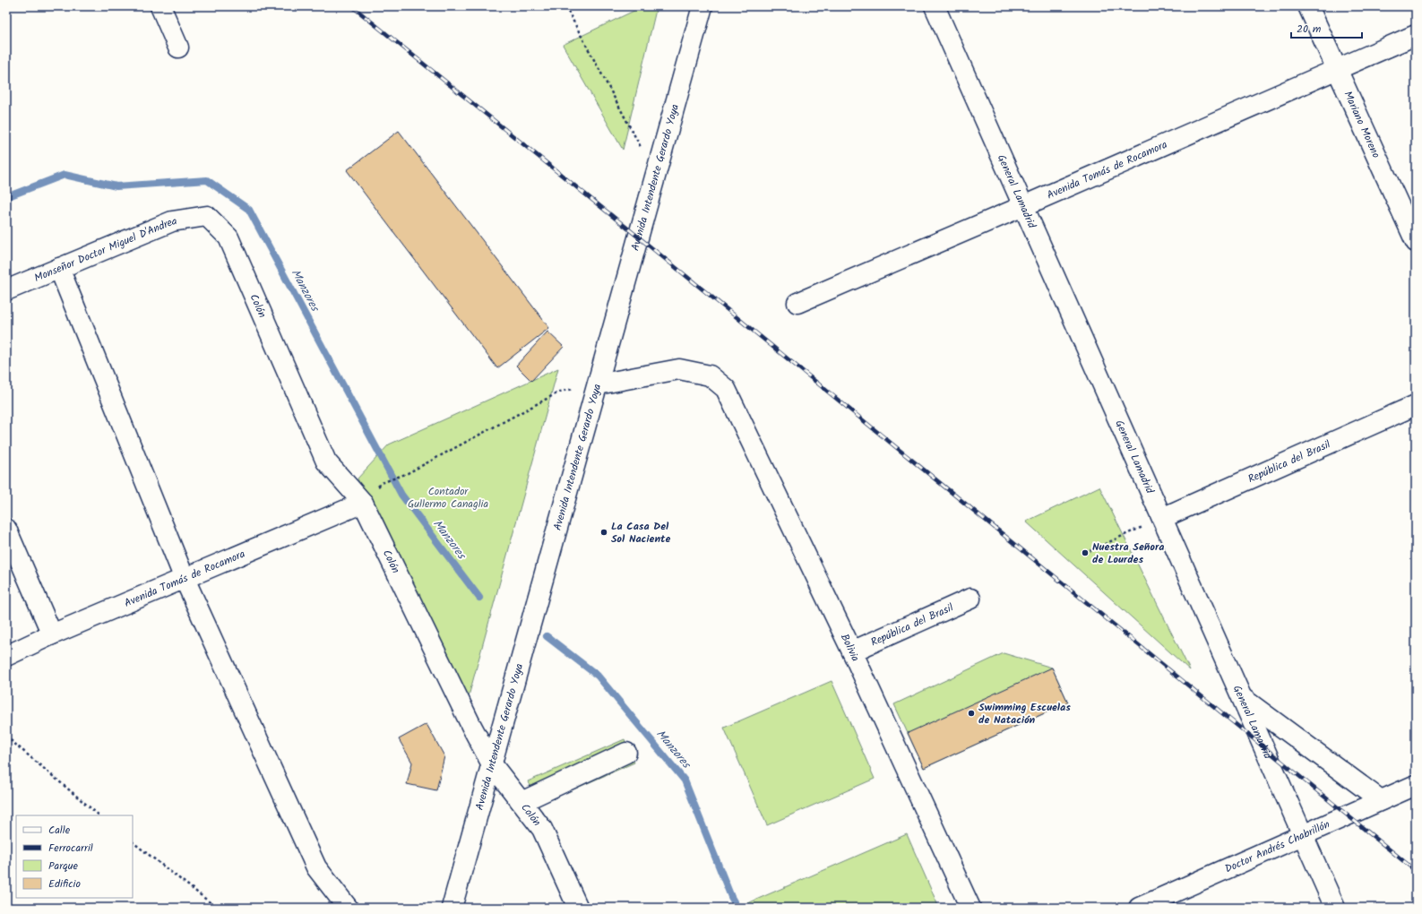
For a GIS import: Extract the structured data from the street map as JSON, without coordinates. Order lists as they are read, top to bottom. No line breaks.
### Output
{"streets":{"street":["Mariano Moreno","Avenida Tomás de Rocamora","Avenida Intendente Gerardo Yoya","General Lamadrid","Monseñor Doctor Miguel D'Andrea","Colón","República del Brasil","Bolivia","Doctor Andrés Chabrillón"]},"crossings":[["Mariano Moreno","Avenida Tomás de Rocamora"],["Avenida Tomás de Rocamora","General Lamadrid"],["Avenida Tomás de Rocamora","Colón"],["Avenida Intendente Gerardo Yoya","Colón"],["Avenida Intendente Gerardo Yoya","Bolivia"],["General Lamadrid","República del Brasil"],["General Lamadrid","Doctor Andrés Chabrillón"],["Monseñor Doctor Miguel D'Andrea","Colón"],["República del Brasil","Bolivia"]],"water":["Manzores"],"parks":["Contador Gullermo Canaglia"],"places":["La Casa Del Sol Naciente","Nuestra Señora de Lourdes","Swimming Escuelas de Natación"],"legend":["Calle","Ferrocarril","Parque","Edificio"],"scale_bar":"20 m"}
